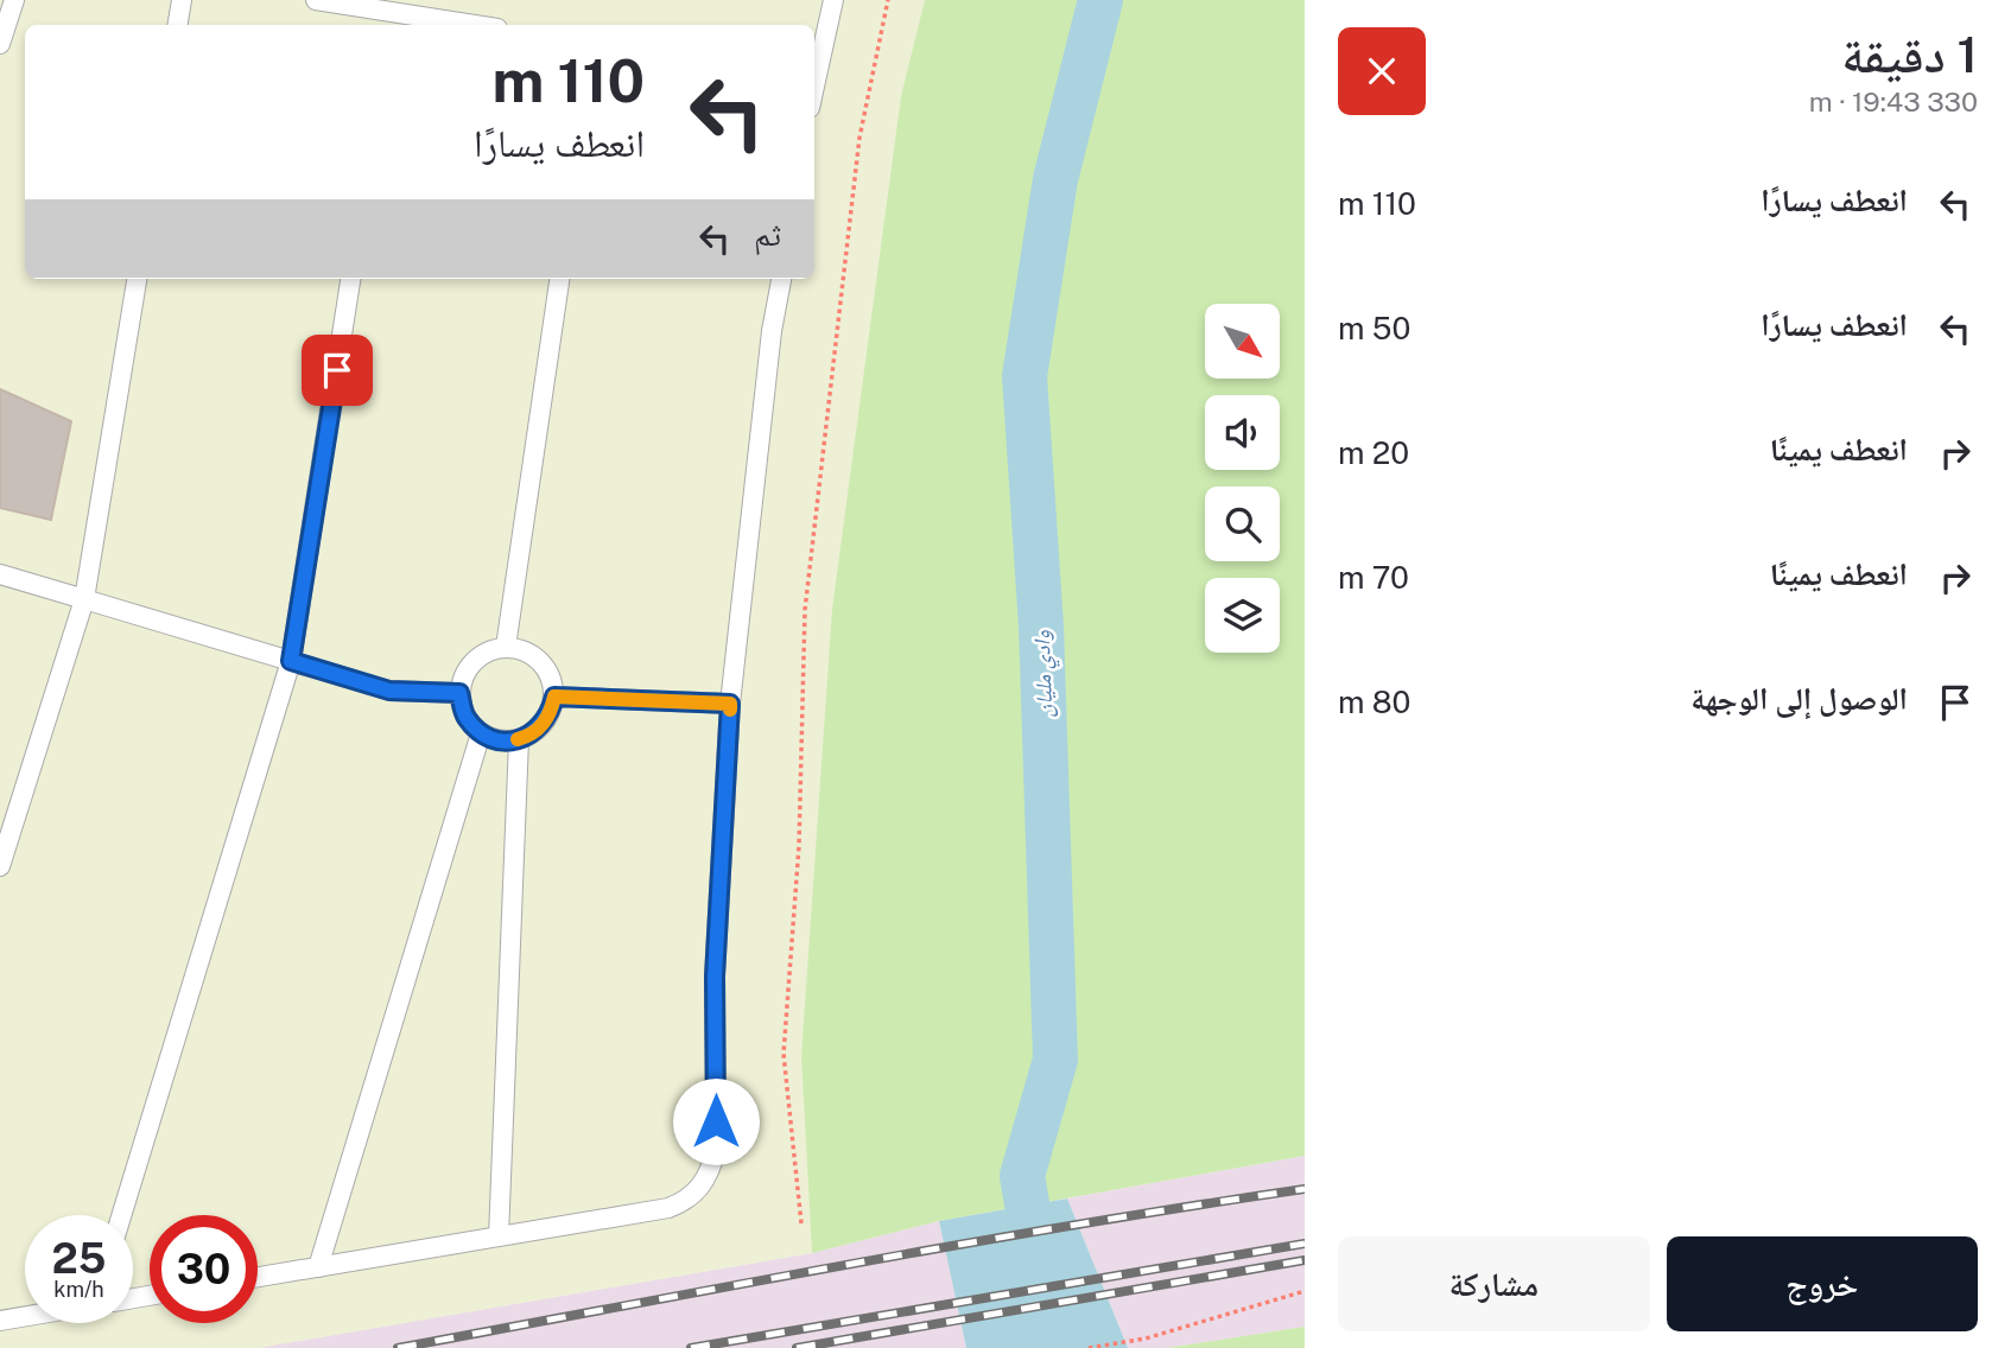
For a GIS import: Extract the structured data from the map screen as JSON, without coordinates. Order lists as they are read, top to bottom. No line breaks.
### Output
{"water":["وادي مليان"],"north":"bottom right","page":{"heading":["1 دقيقة","330 m · 19:43"],"turn":["110 m","انعطف يسارًا"],"list":[{"name":"انعطف يسارًا","value":"110 m"},{"name":"انعطف يسارًا","value":"50 m"},{"name":"انعطف يمينًا","value":"20 m"},{"name":"انعطف يمينًا","value":"70 m"},{"name":"الوصول إلى الوجهة","value":"80 m"}],"then":"ثم","speed":"25 km/h","limit":"30","buttons":["خروج","مشاركة"]}}
